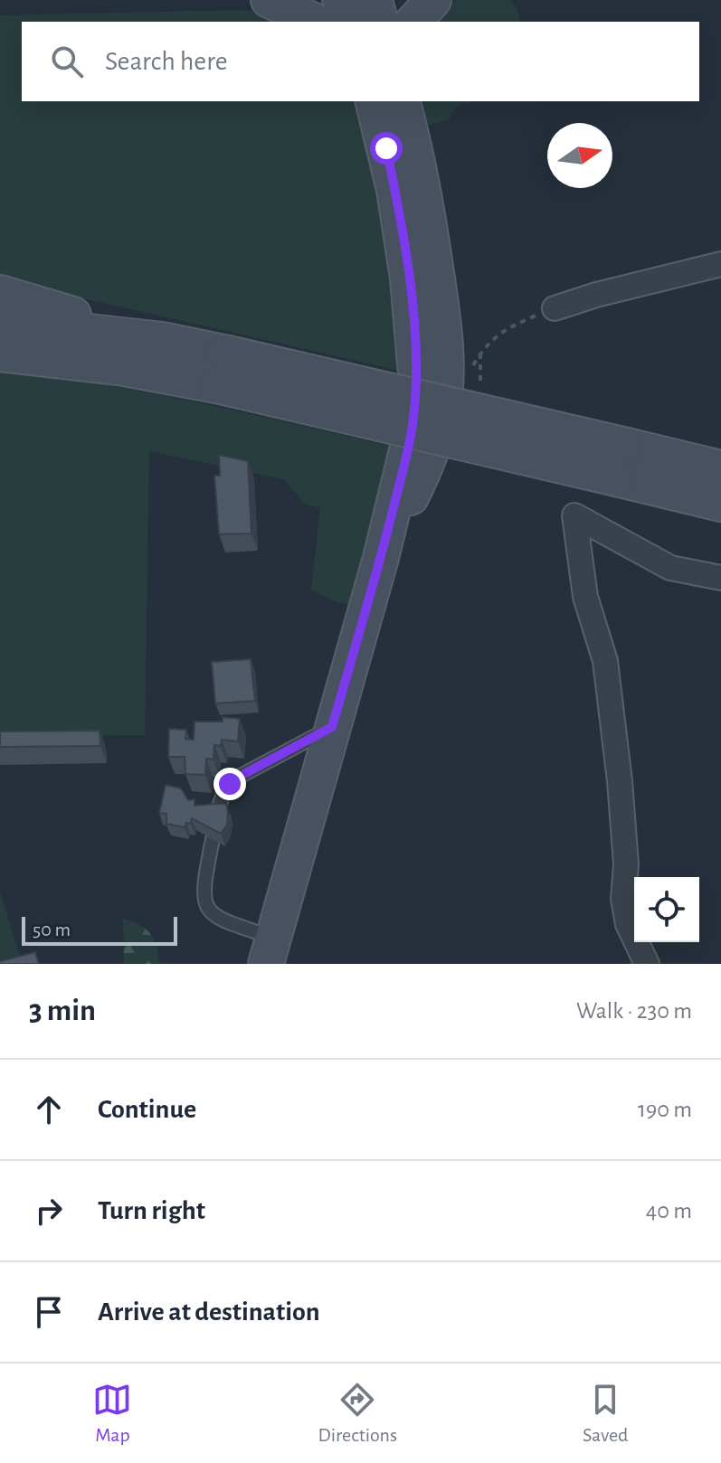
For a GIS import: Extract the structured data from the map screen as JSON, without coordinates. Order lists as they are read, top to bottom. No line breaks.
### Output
{"scale_bar":"50 m","north":"right","page":{"search":"Search here","scale":"50 m","heading":["3 min","Walk · 230 m"],"list":[["Continue","190 m"],["Turn right","40 m"],"Arrive at destination"],"nav":["Map","Directions","Saved"]}}
